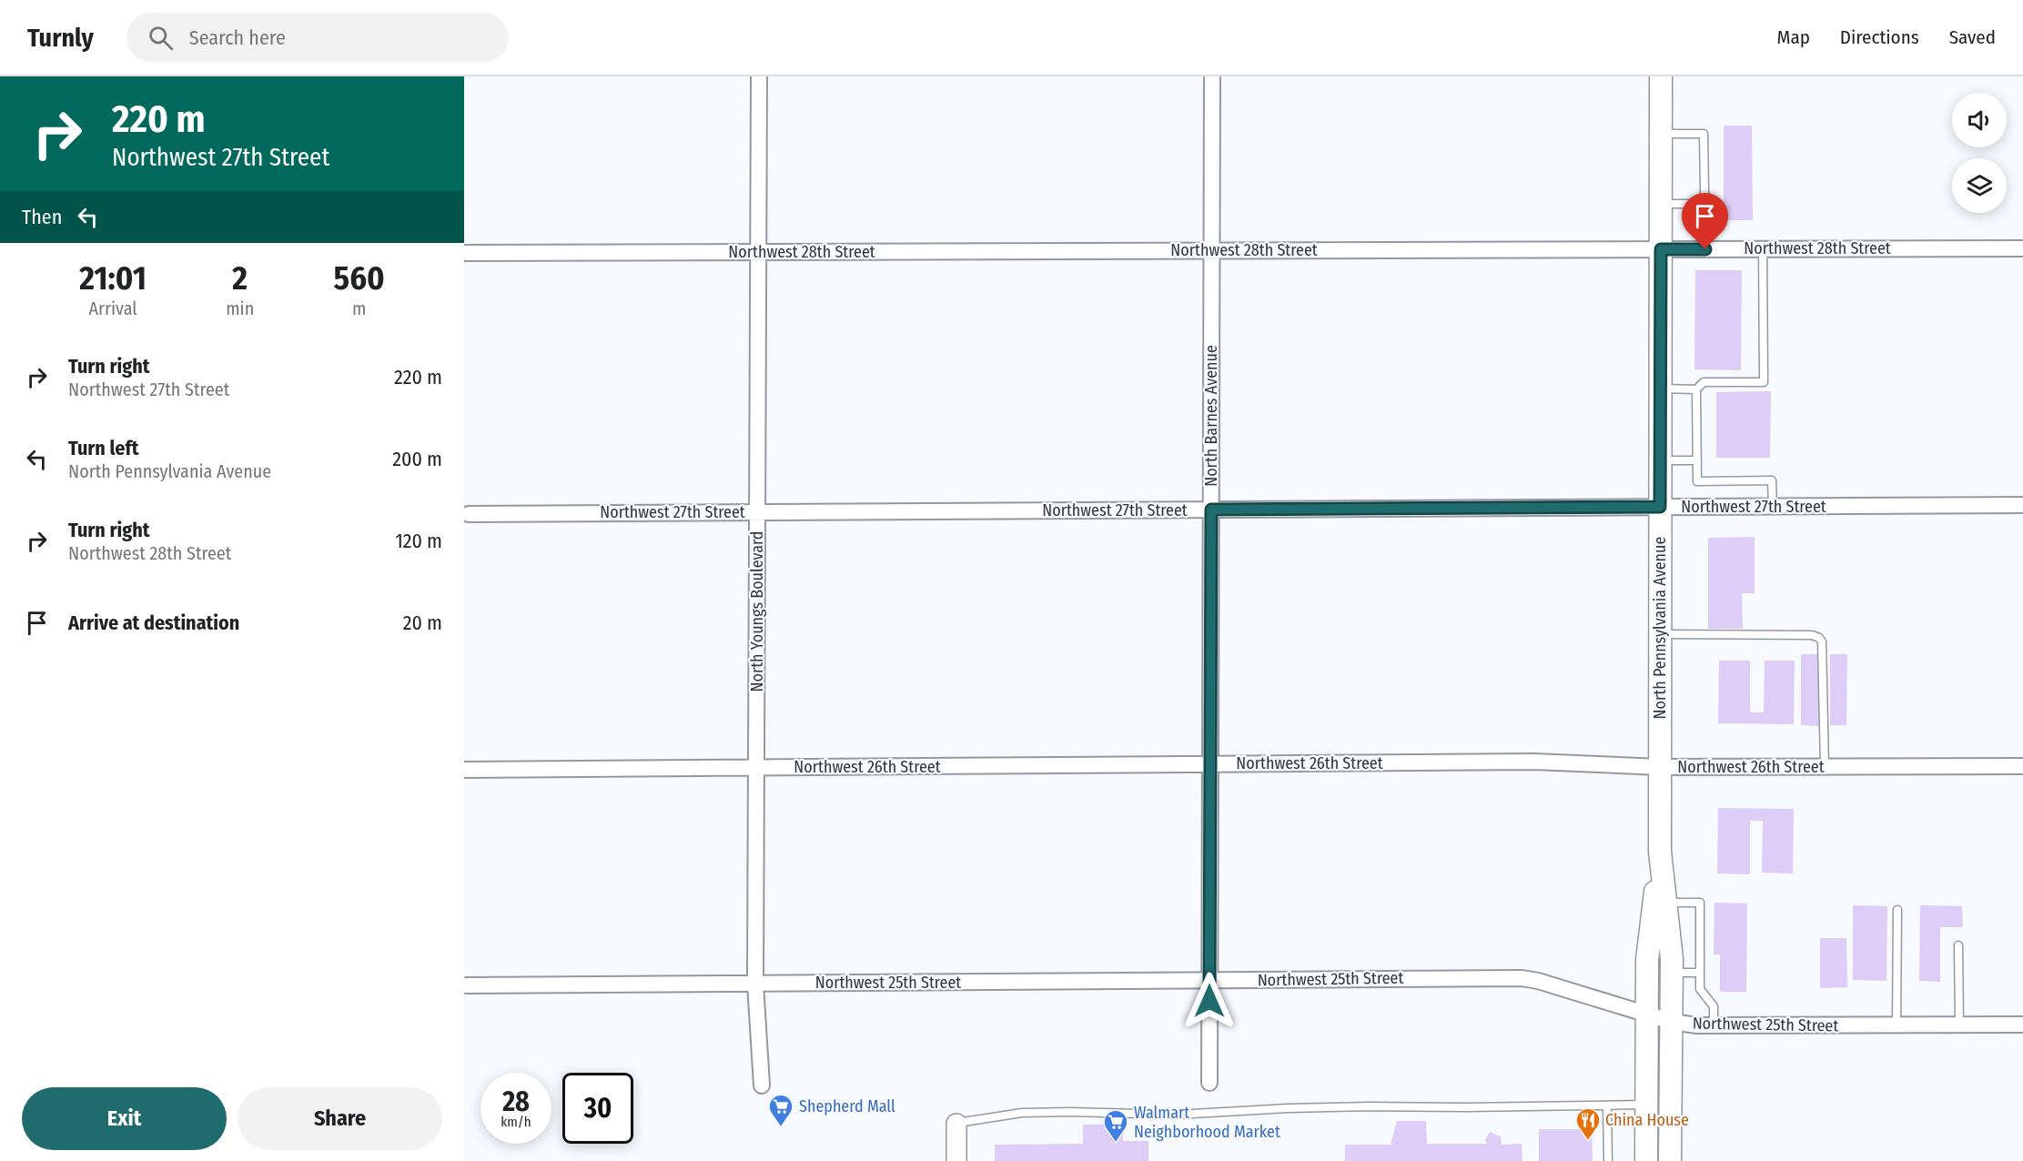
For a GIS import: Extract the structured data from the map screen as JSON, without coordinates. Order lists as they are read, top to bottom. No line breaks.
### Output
{"streets":{"main road":["North Pennsylvania Avenue"],"street":["Northwest 28th Street","North Barnes Avenue","Northwest 27th Street","North Youngs Boulevard","Northwest 26th Street","Northwest 25th Street"]},"crossings":[["Northwest 28th Street","North Barnes Avenue"],["Northwest 28th Street","North Youngs Boulevard"],["Northwest 28th Street","North Pennsylvania Avenue"],["North Barnes Avenue","Northwest 27th Street"],["North Barnes Avenue","Northwest 26th Street"],["North Barnes Avenue","Northwest 25th Street"],["Northwest 27th Street","North Youngs Boulevard"],["Northwest 27th Street","North Pennsylvania Avenue"],["North Youngs Boulevard","Northwest 26th Street"],["North Youngs Boulevard","Northwest 25th Street"],["North Pennsylvania Avenue","Northwest 26th Street"],["North Pennsylvania Avenue","Northwest 25th Street"]],"places":{"supermarket":["Shepherd Mall","Walmart Neighborhood Market"],"restaurant":["China House"]},"page":{"header":"Turnly","search":"Search here","nav":["Map","Directions","Saved"],"turn":["220 m","Northwest 27th Street"],"then":"Then","eta":["21:01","Arrival","2","min","560","m"],"list":[{"name":"Turn right","note":"Northwest 27th Street","value":"220 m"},{"name":"Turn left","note":"North Pennsylvania Avenue","value":"200 m"},{"name":"Turn right","note":"Northwest 28th Street","value":"120 m"},{"name":"Arrive at destination","value":"20 m"}],"speed":"28 km/h","limit":"30","buttons":["Exit","Share"]}}
